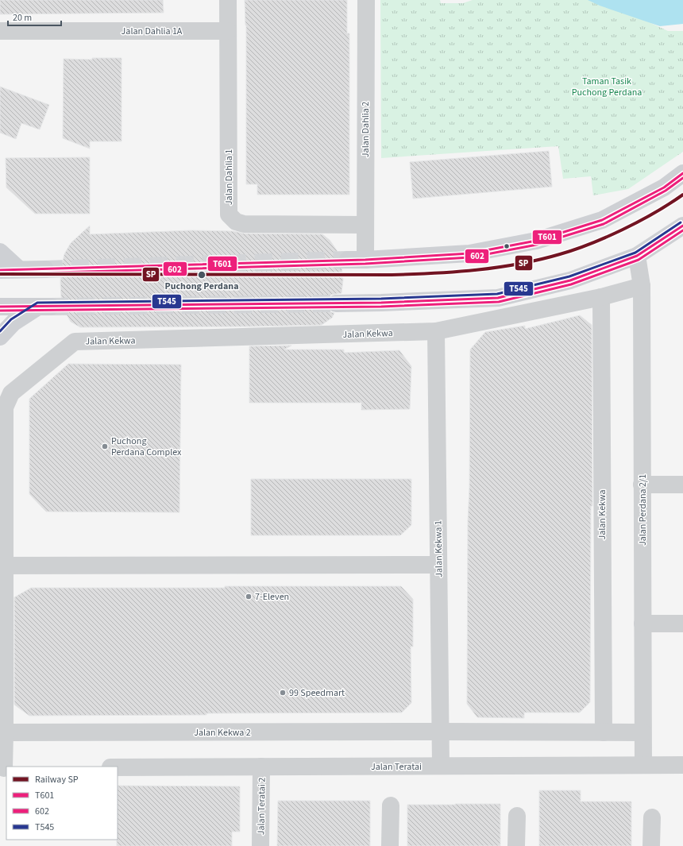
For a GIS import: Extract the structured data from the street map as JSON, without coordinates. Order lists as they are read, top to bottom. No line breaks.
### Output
{"streets":{"street":["Jalan Dahlia 1A","Jalan Dahlia 2","Jalan Dahlia 1","Jalan Kekwa","Jalan Perdana 2/1","Jalan Kekwa 1","Jalan Kekwa 2","Jalan Teratai","Jalan Teratai 2"]},"crossings":[["Jalan Dahlia 1A","Jalan Dahlia 1"],["Jalan Dahlia 2","Jalan Dahlia 1"],["Jalan Kekwa","Jalan Perdana 2/1"],["Jalan Kekwa","Jalan Kekwa 1"],["Jalan Kekwa","Jalan Kekwa 2"],["Jalan Perdana 2/1","Jalan Kekwa 2"],["Jalan Perdana 2/1","Jalan Teratai"],["Jalan Kekwa 1","Jalan Kekwa 2"],["Jalan Kekwa 1","Jalan Teratai"],["Jalan Teratai","Jalan Teratai 2"]],"parks":["Taman Tasik Puchong Perdana"],"places":["Puchong Perdana","Puchong Perdana Complex","7-Eleven","99 Speedmart"],"lines":["transit line T601","transit line 602","rail line SP","transit line T545"],"legend":["Railway SP","T601","602","T545"],"scale_bar":"20 m"}
